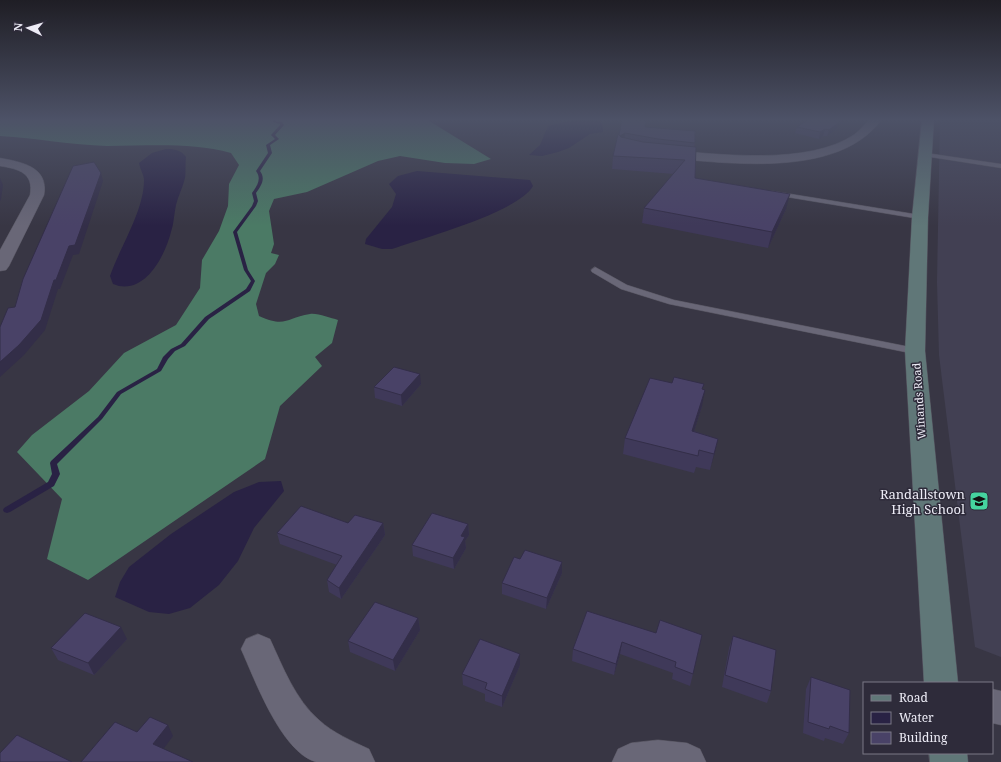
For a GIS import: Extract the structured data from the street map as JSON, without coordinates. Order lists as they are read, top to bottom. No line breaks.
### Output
{"streets":{"street":["Winands Road"]},"places":{"school or university":["Randallstown High School"]},"legend":["Road","Water","Building"],"north":"left"}
